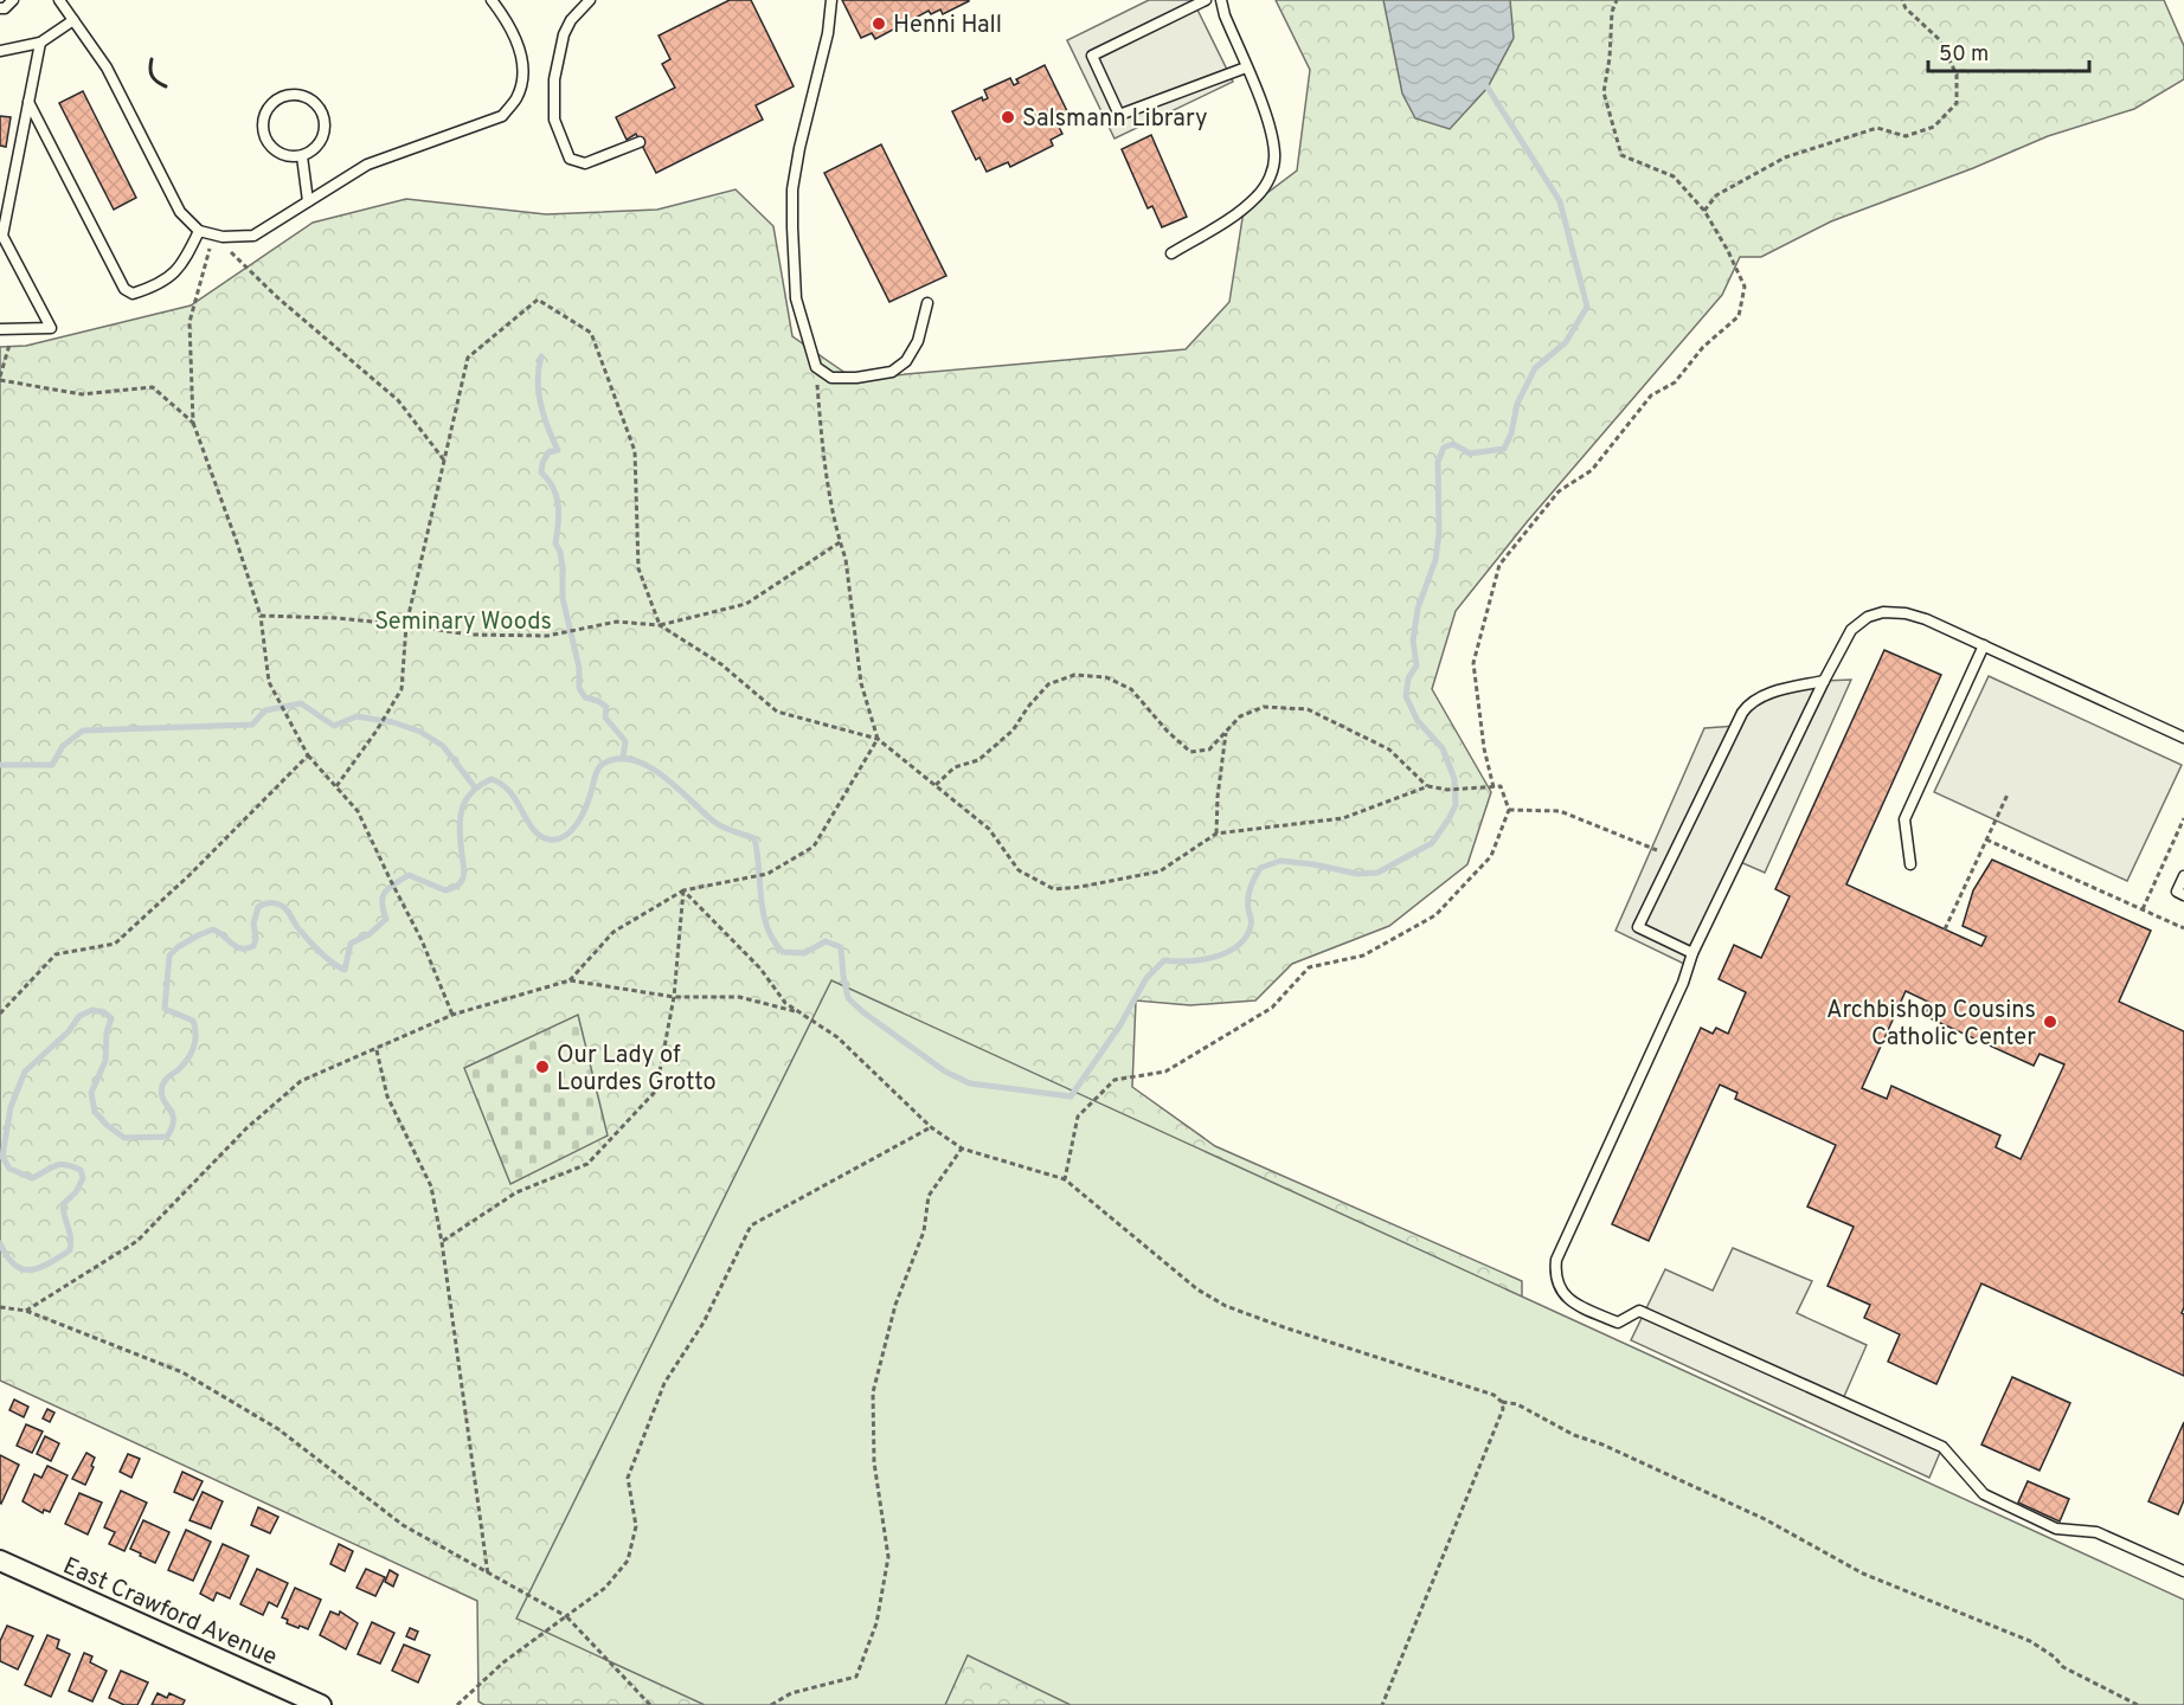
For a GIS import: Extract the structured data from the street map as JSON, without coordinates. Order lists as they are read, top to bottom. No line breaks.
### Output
{"streets":{"street":["East Crawford Avenue"]},"parks":["Seminary Woods"],"places":["Henni Hall","Salsmann Library","Archbishop Cousins Catholic Center","Our Lady of Lourdes Grotto"],"scale_bar":"50 m"}
